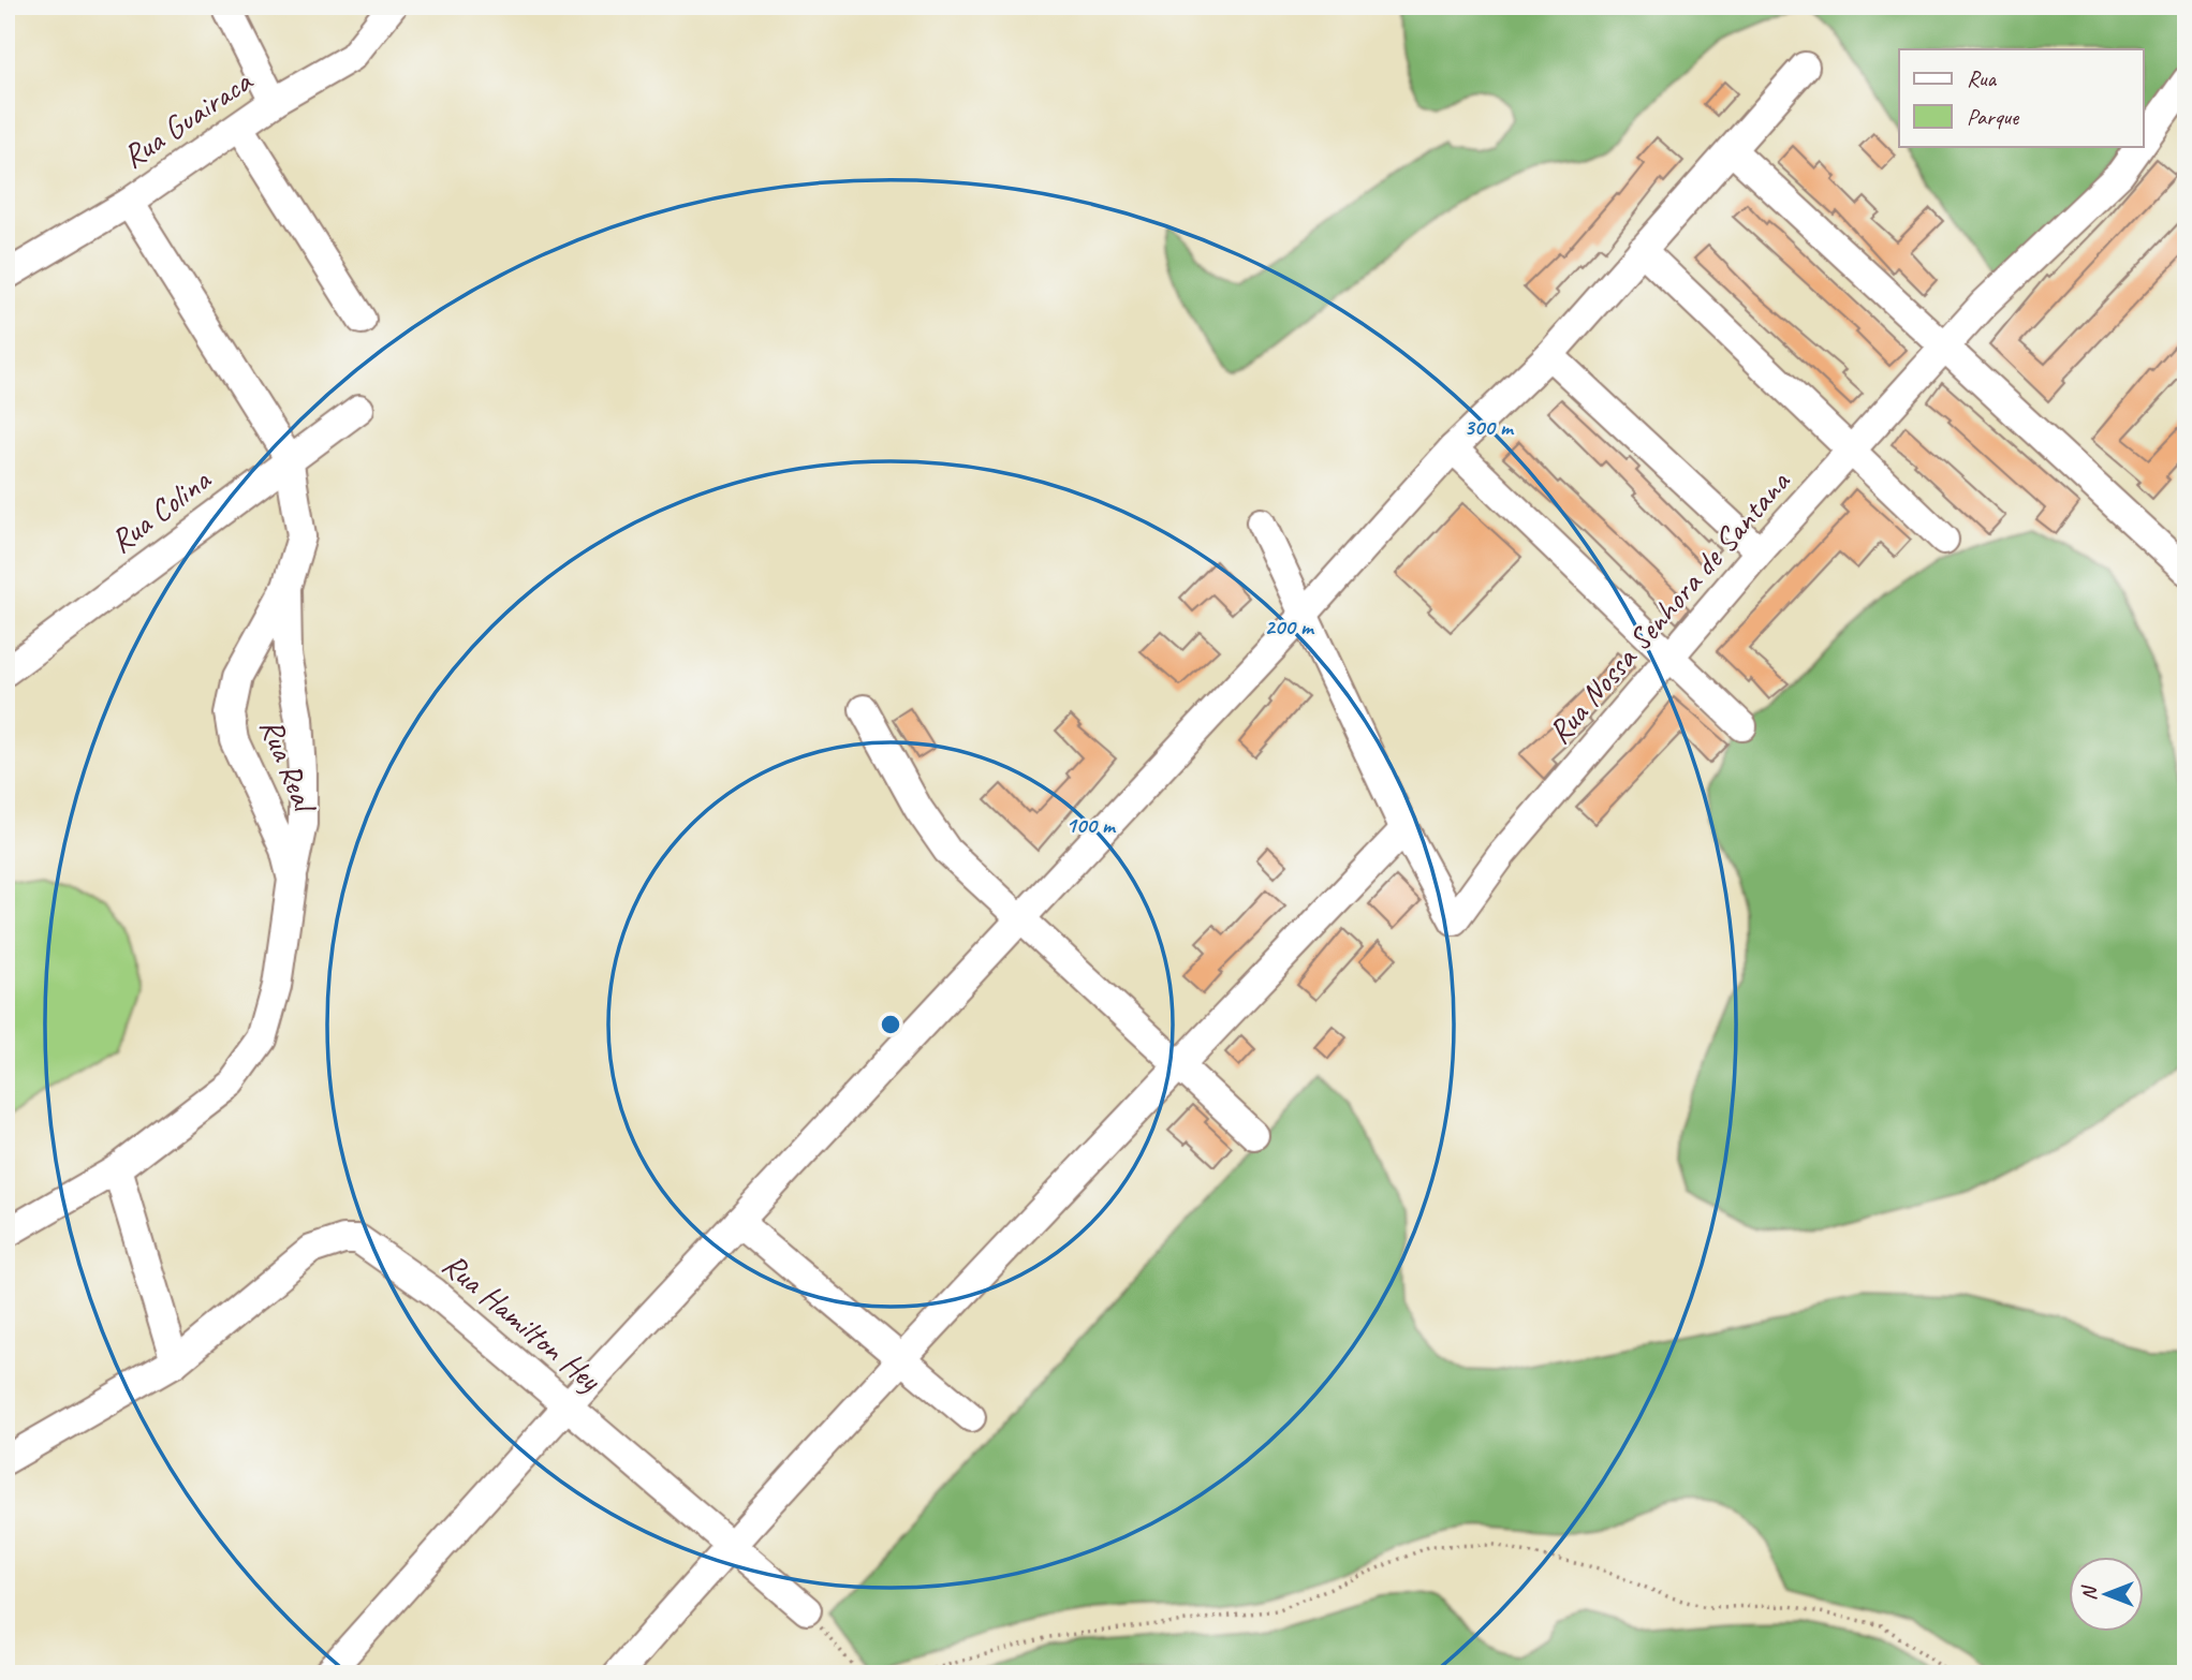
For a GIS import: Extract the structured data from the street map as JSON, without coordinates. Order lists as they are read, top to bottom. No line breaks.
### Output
{"streets":{"street":["Rua Guairaca","Rua Colina","Rua Nossa Senhora de Santana","Rua Real","Rua Hamilton Hey"]},"crossings":[["Rua Guairaca","Rua Real"],["Rua Colina","Rua Real"]],"legend":["Rua","Parque"],"north":"left","rings":["300 m","200 m","100 m"]}
